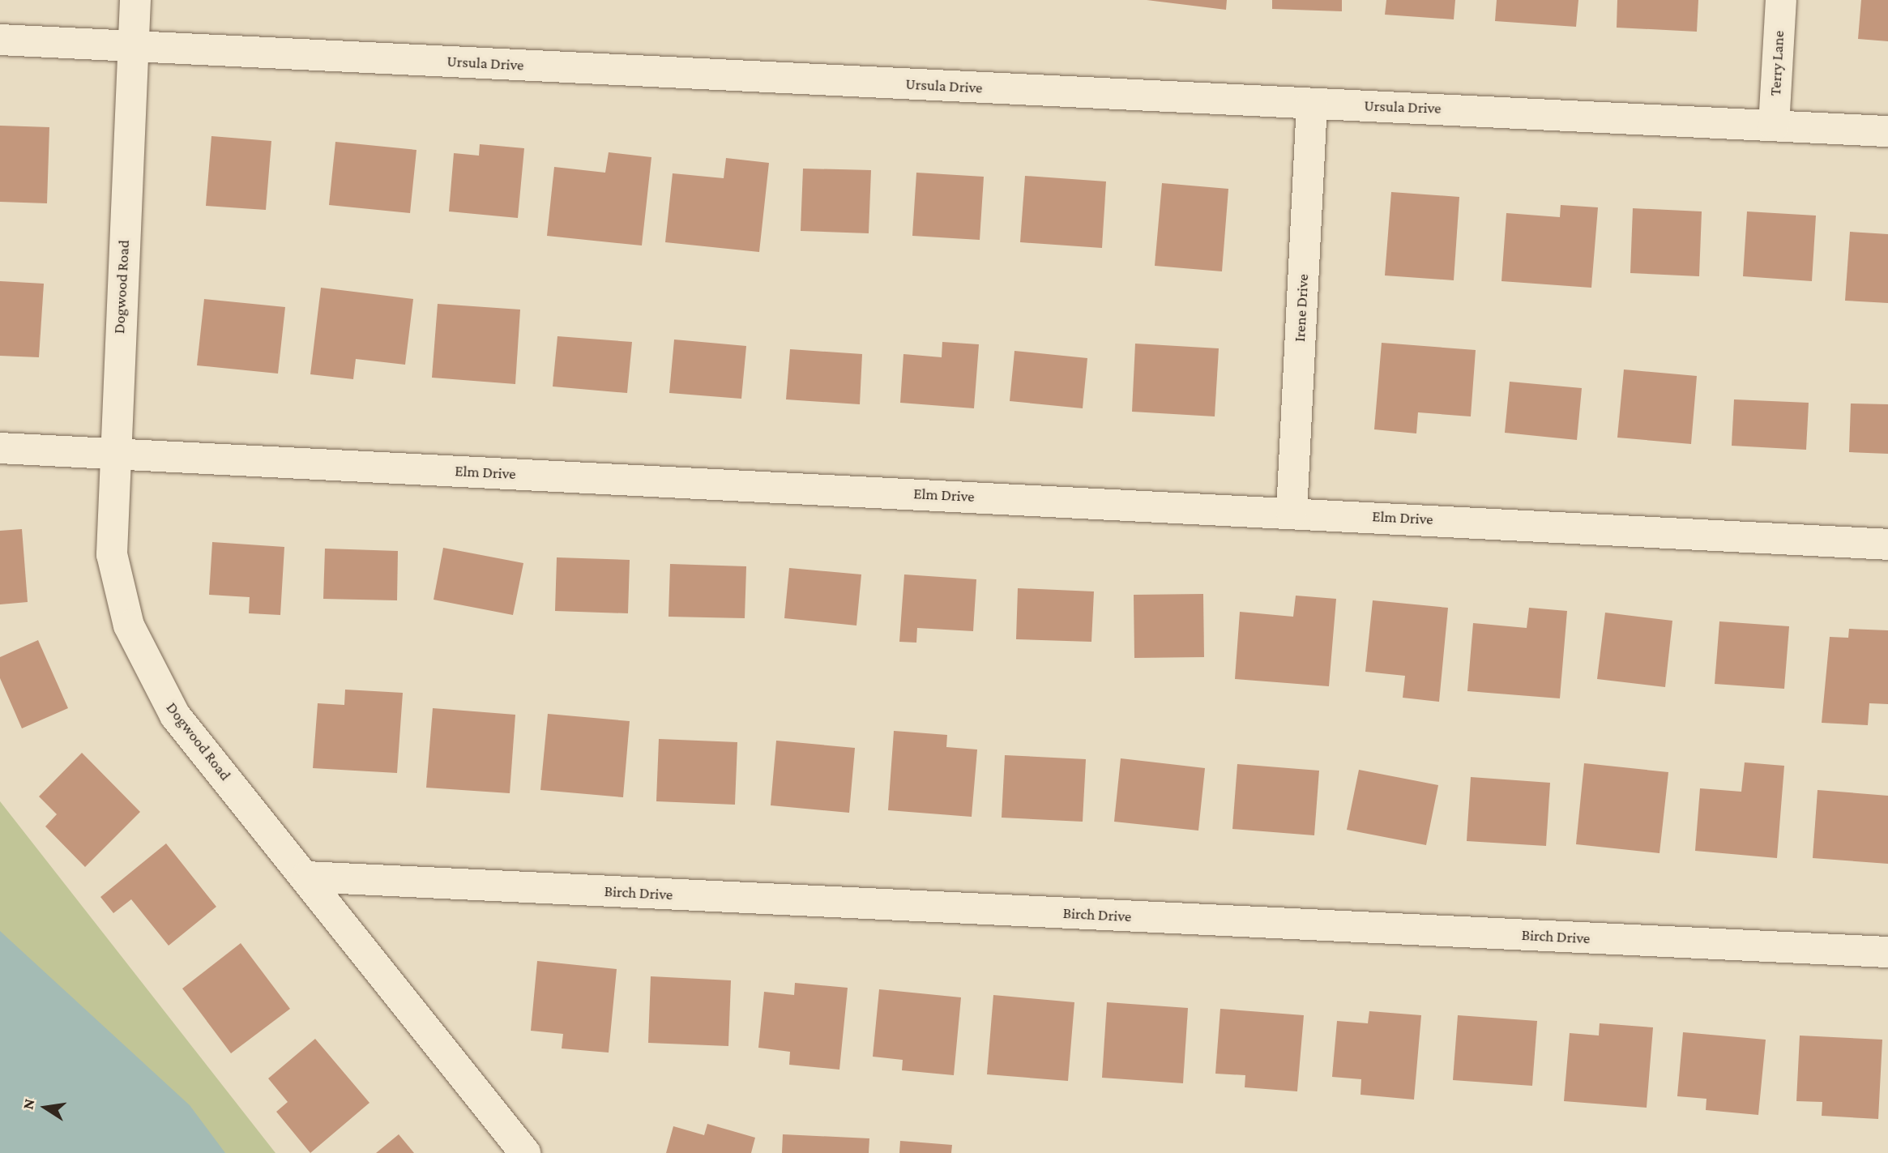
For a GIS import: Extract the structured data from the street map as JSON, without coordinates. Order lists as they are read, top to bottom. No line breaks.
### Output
{"streets":{"street":["Ursula Drive","Terry Lane","Dogwood Road","Irene Drive","Elm Drive","Birch Drive"]},"crossings":[["Ursula Drive","Terry Lane"],["Ursula Drive","Dogwood Road"],["Ursula Drive","Irene Drive"],["Dogwood Road","Elm Drive"],["Dogwood Road","Birch Drive"],["Irene Drive","Elm Drive"]],"north":"left"}
